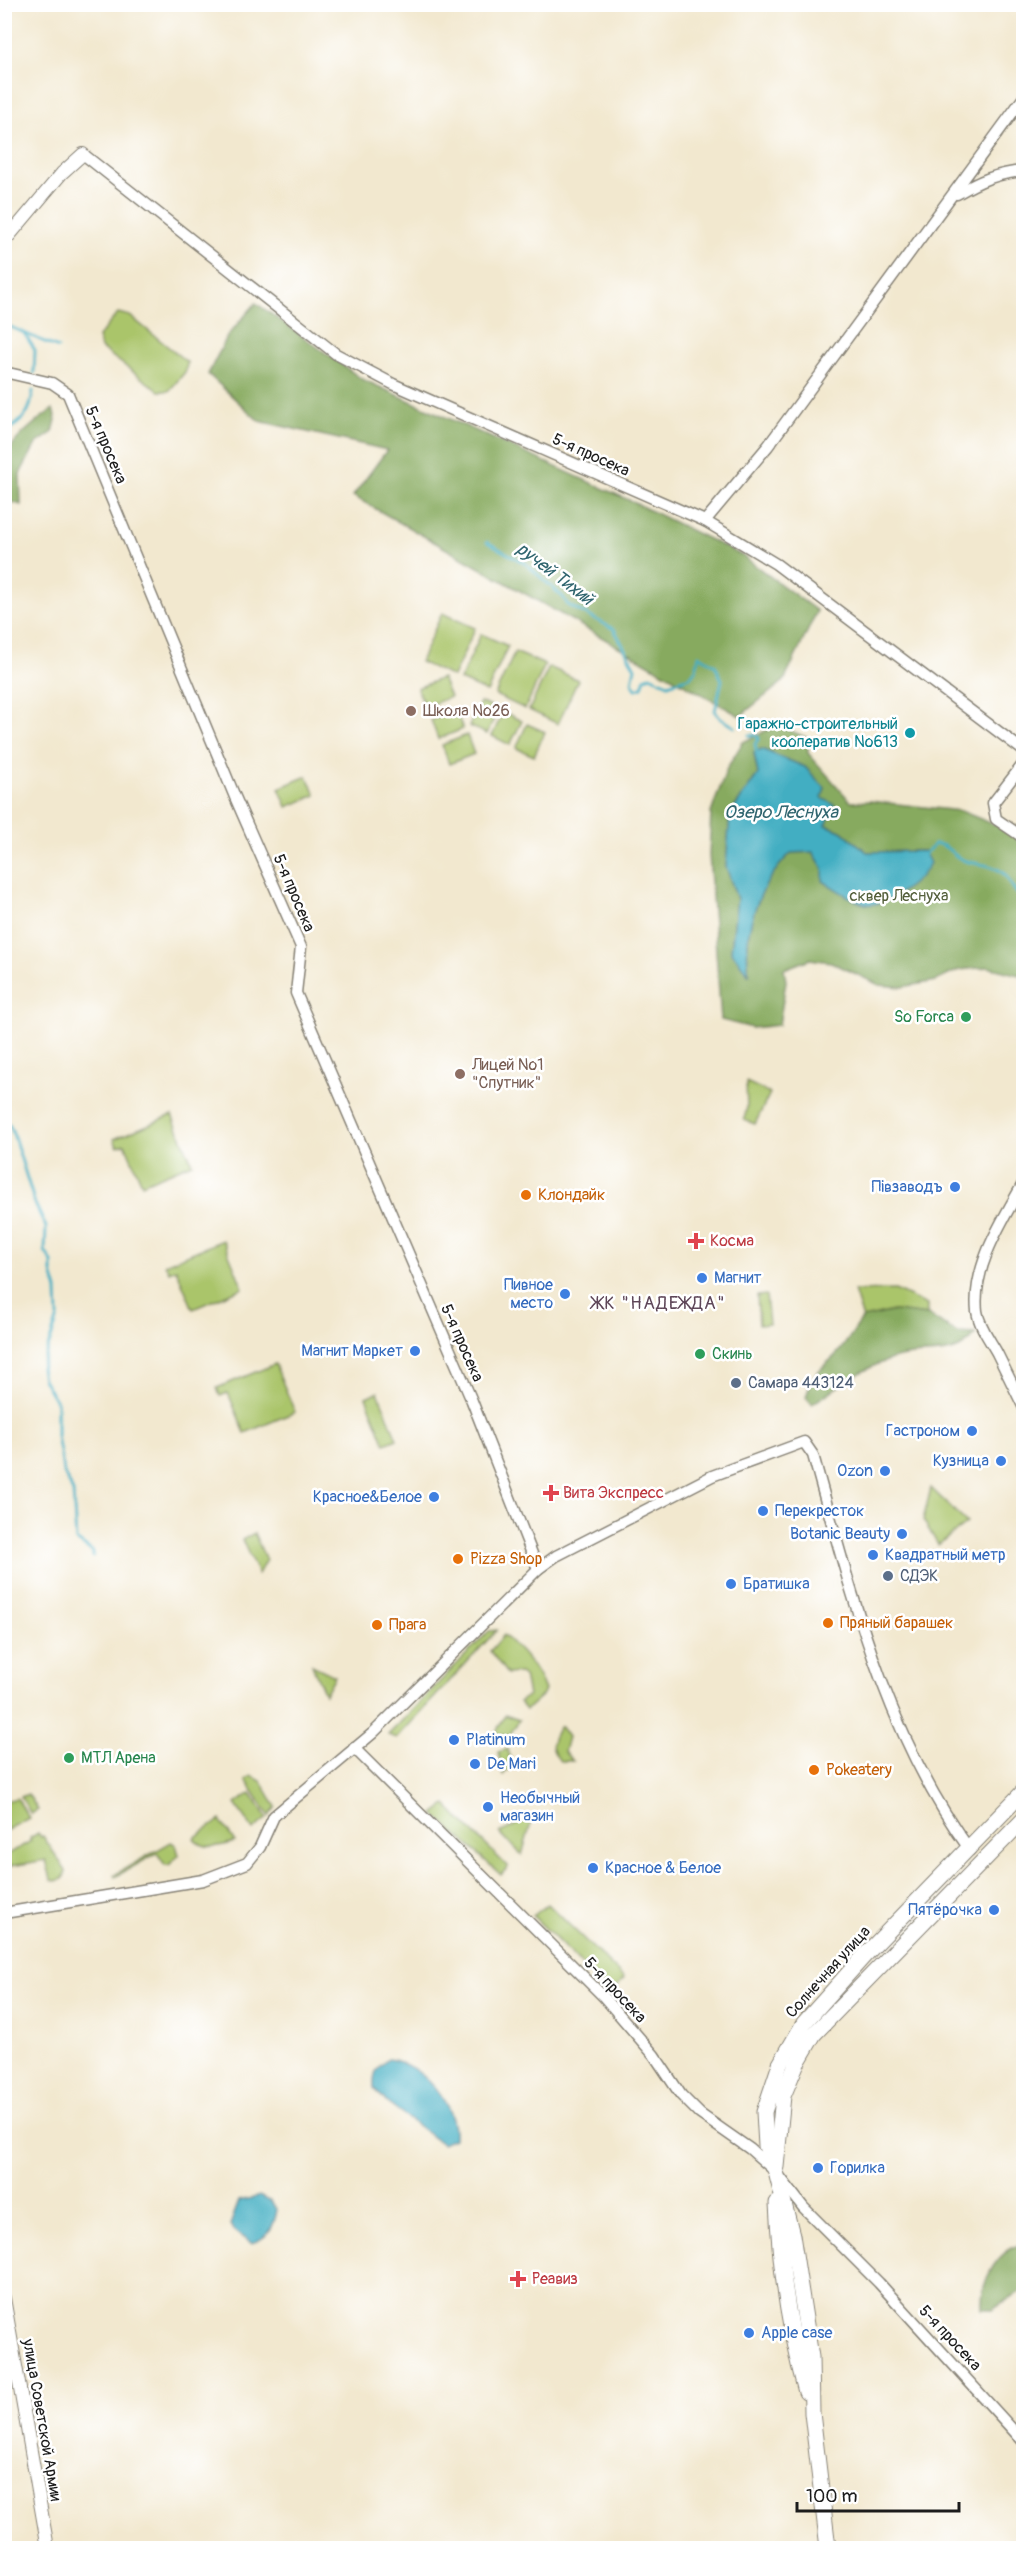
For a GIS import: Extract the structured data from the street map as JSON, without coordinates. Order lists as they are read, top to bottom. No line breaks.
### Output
{"streets":{"main road":["Солнечная улица"],"street":["5-я просека","улица Советской Армии"]},"crossings":[["5-я просека","Солнечная улица"]],"districts":["ЖК \"НАДЕЖДА\""],"water":["ручей Тихий","Озеро Леснуха"],"parks":["сквер Леснуха"],"places":{"other":["Школа №26","Гаражно-строительный кооператив №613","So Forca","Лицей №1 \"Спутник\"","Пiвзаводъ","Клондайк","Магнит","Пивное место","Магнит Маркет","Скинь","Самара 443124","Гастроном","Кузница","Ozon","Красное&Белое","Перекресток","Botanic Beauty","Квадратный метр","Pizza Shop","СДЭК","Братишка","Пряный барашек","Прага","Platinum","МТЛ Арена","De Mari","Pokeatery","Необычный магазин","Красное & Белое","Пятёрочка","Горилка","Apple case"],"health":["Косма","Вита Экспресс","Реавиз"]},"scale_bar":"100 m"}
